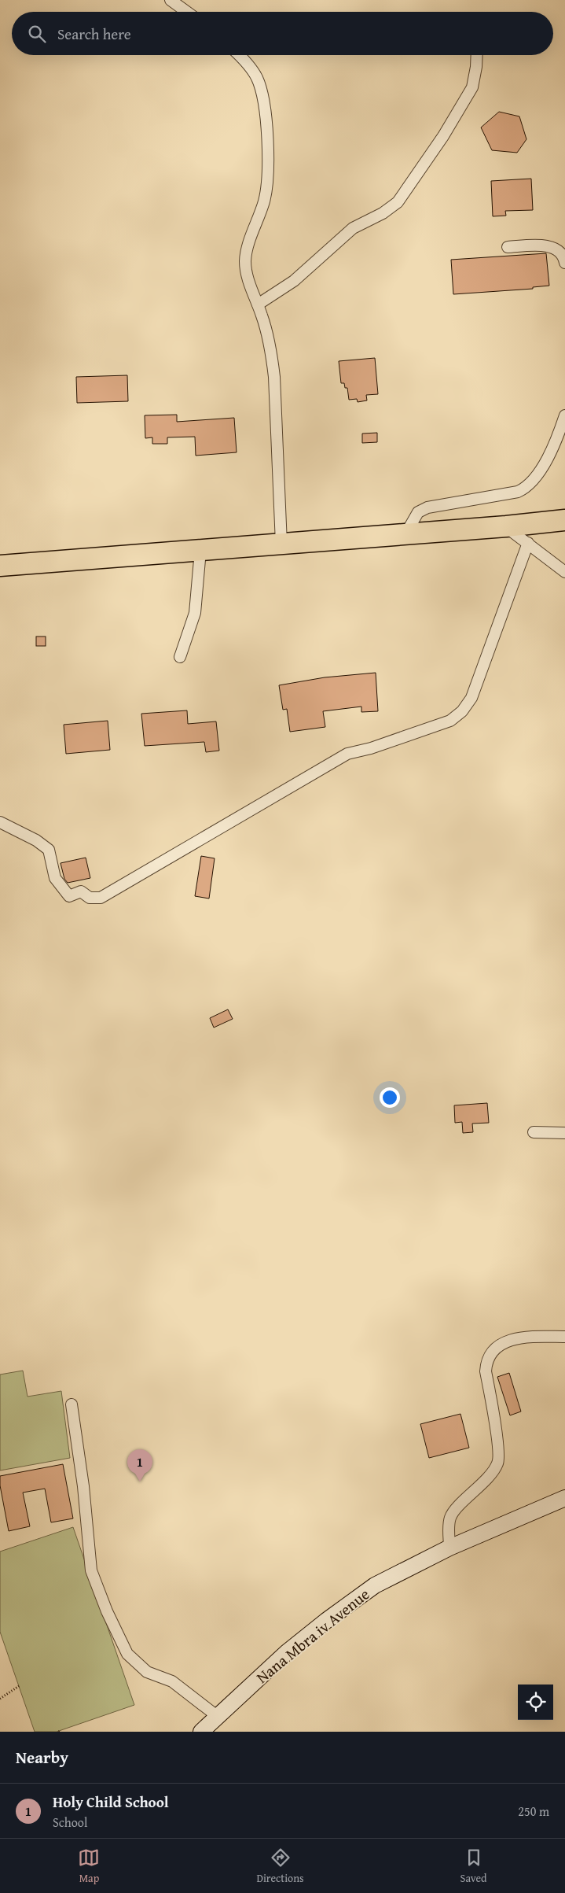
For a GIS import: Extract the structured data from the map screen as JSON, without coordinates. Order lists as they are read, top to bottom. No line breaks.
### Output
{"streets":{"street":["Nana Mbra ⅳ Avenue"]},"page":{"search":"Search here","pins":"1","heading":"Nearby","list":[{"mark":"1","name":"Holy Child School","note":"School","value":"250 m"}],"nav":["Map","Directions","Saved"]}}
